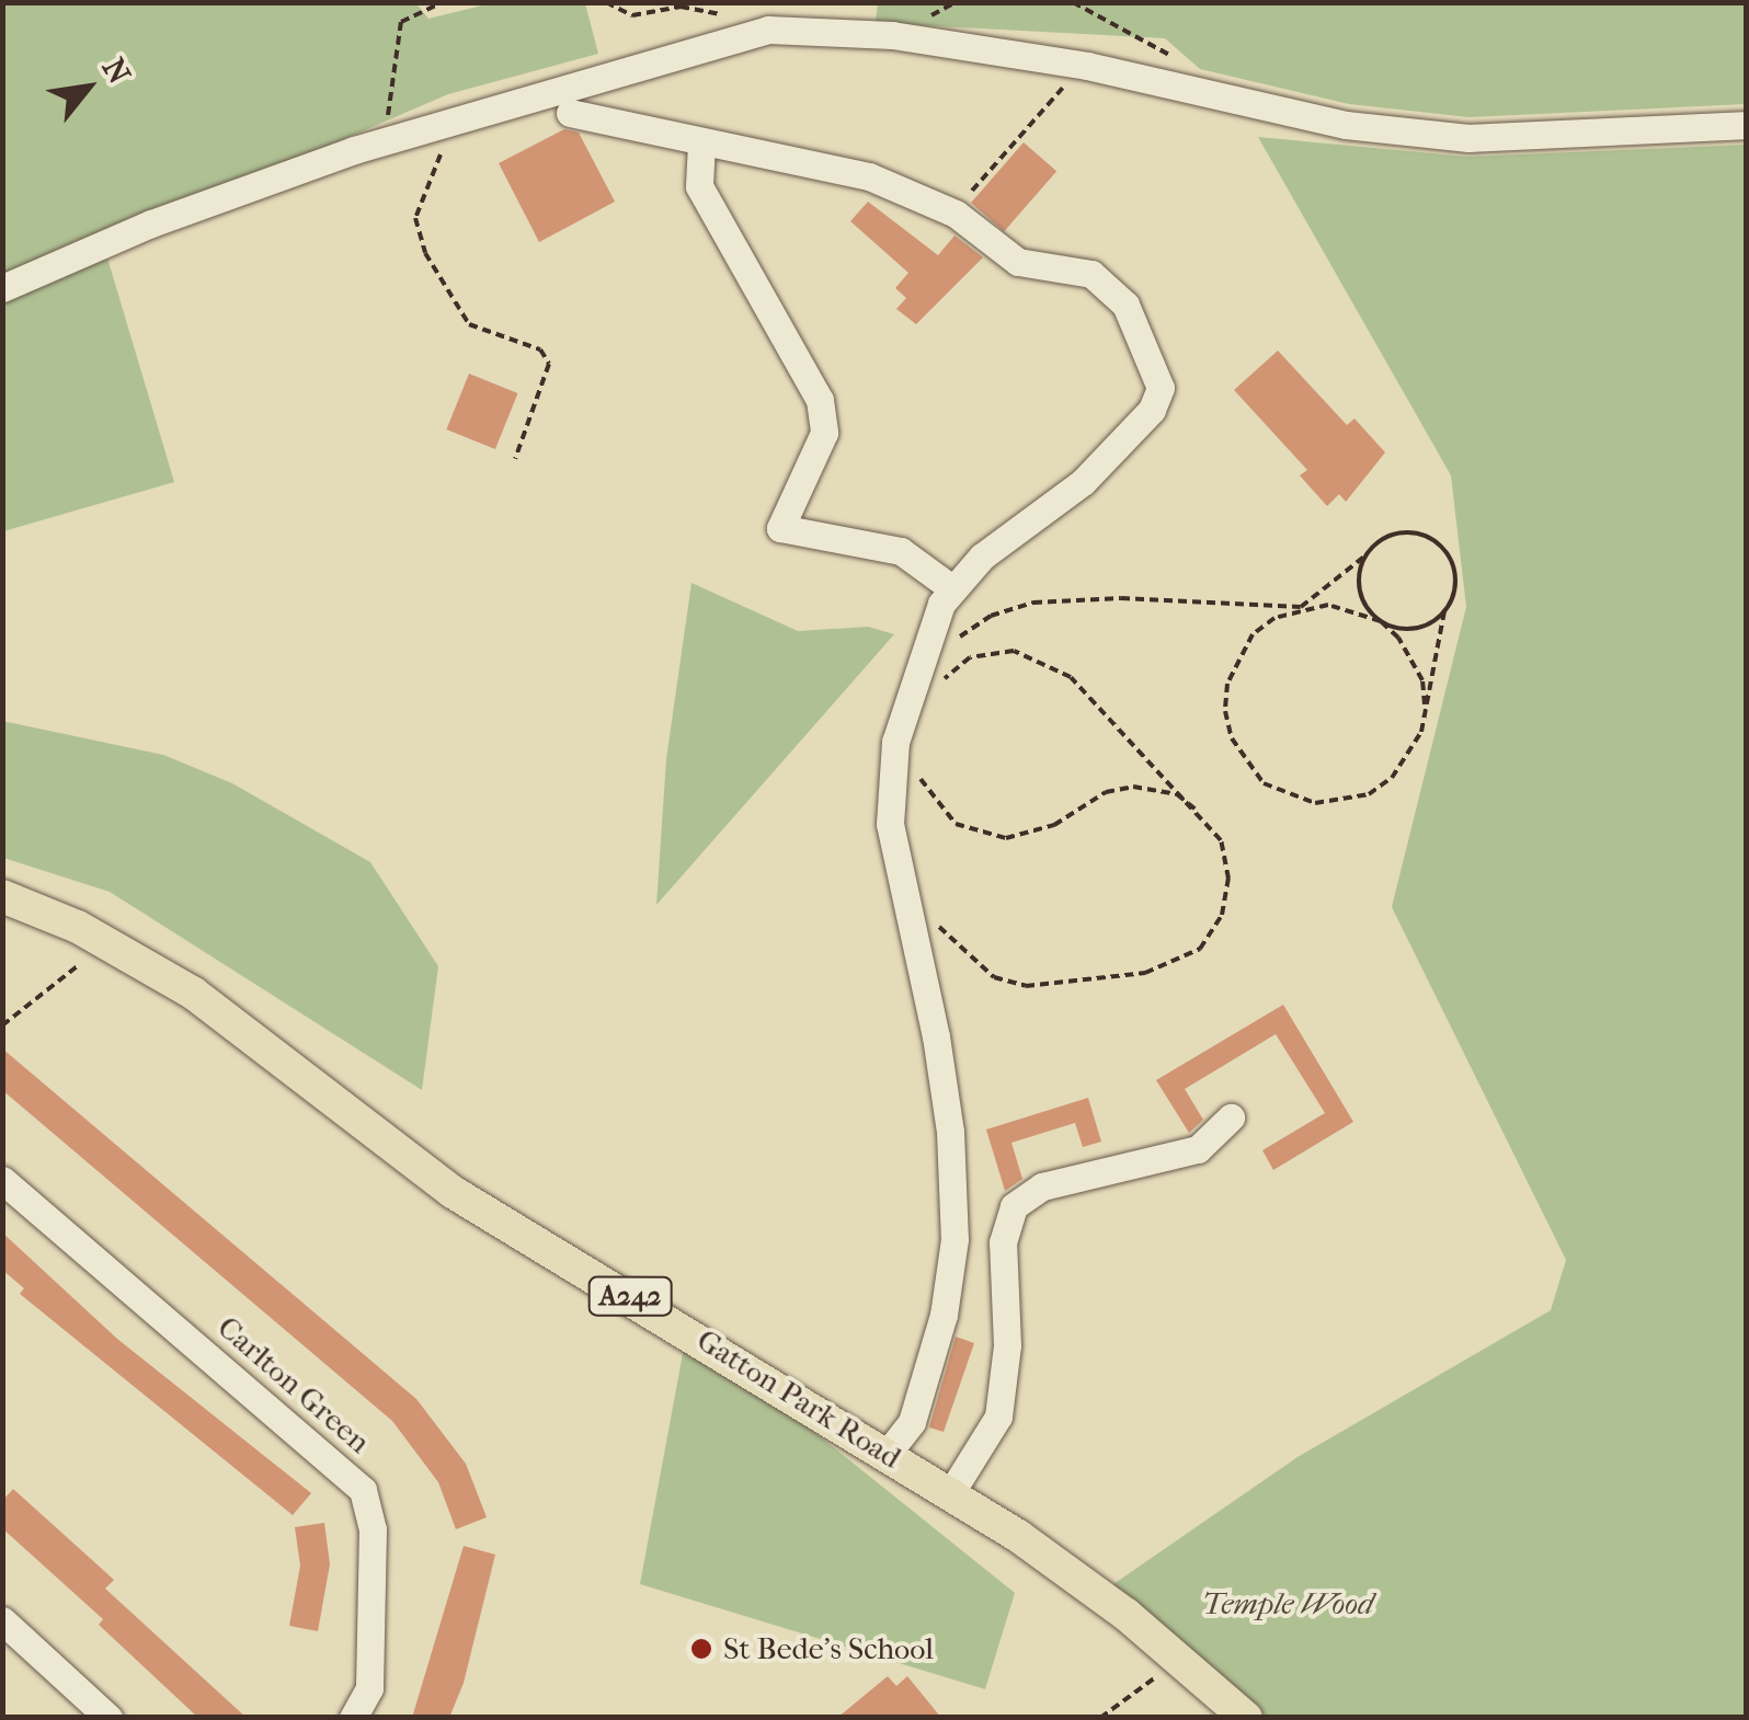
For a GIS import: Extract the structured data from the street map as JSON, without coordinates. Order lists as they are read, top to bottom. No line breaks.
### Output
{"streets":{"main road":["A242","Gatton Park Road"],"street":["Carlton Green"]},"parks":["Temple Wood"],"places":["St Bede's School"],"north":"top right"}
